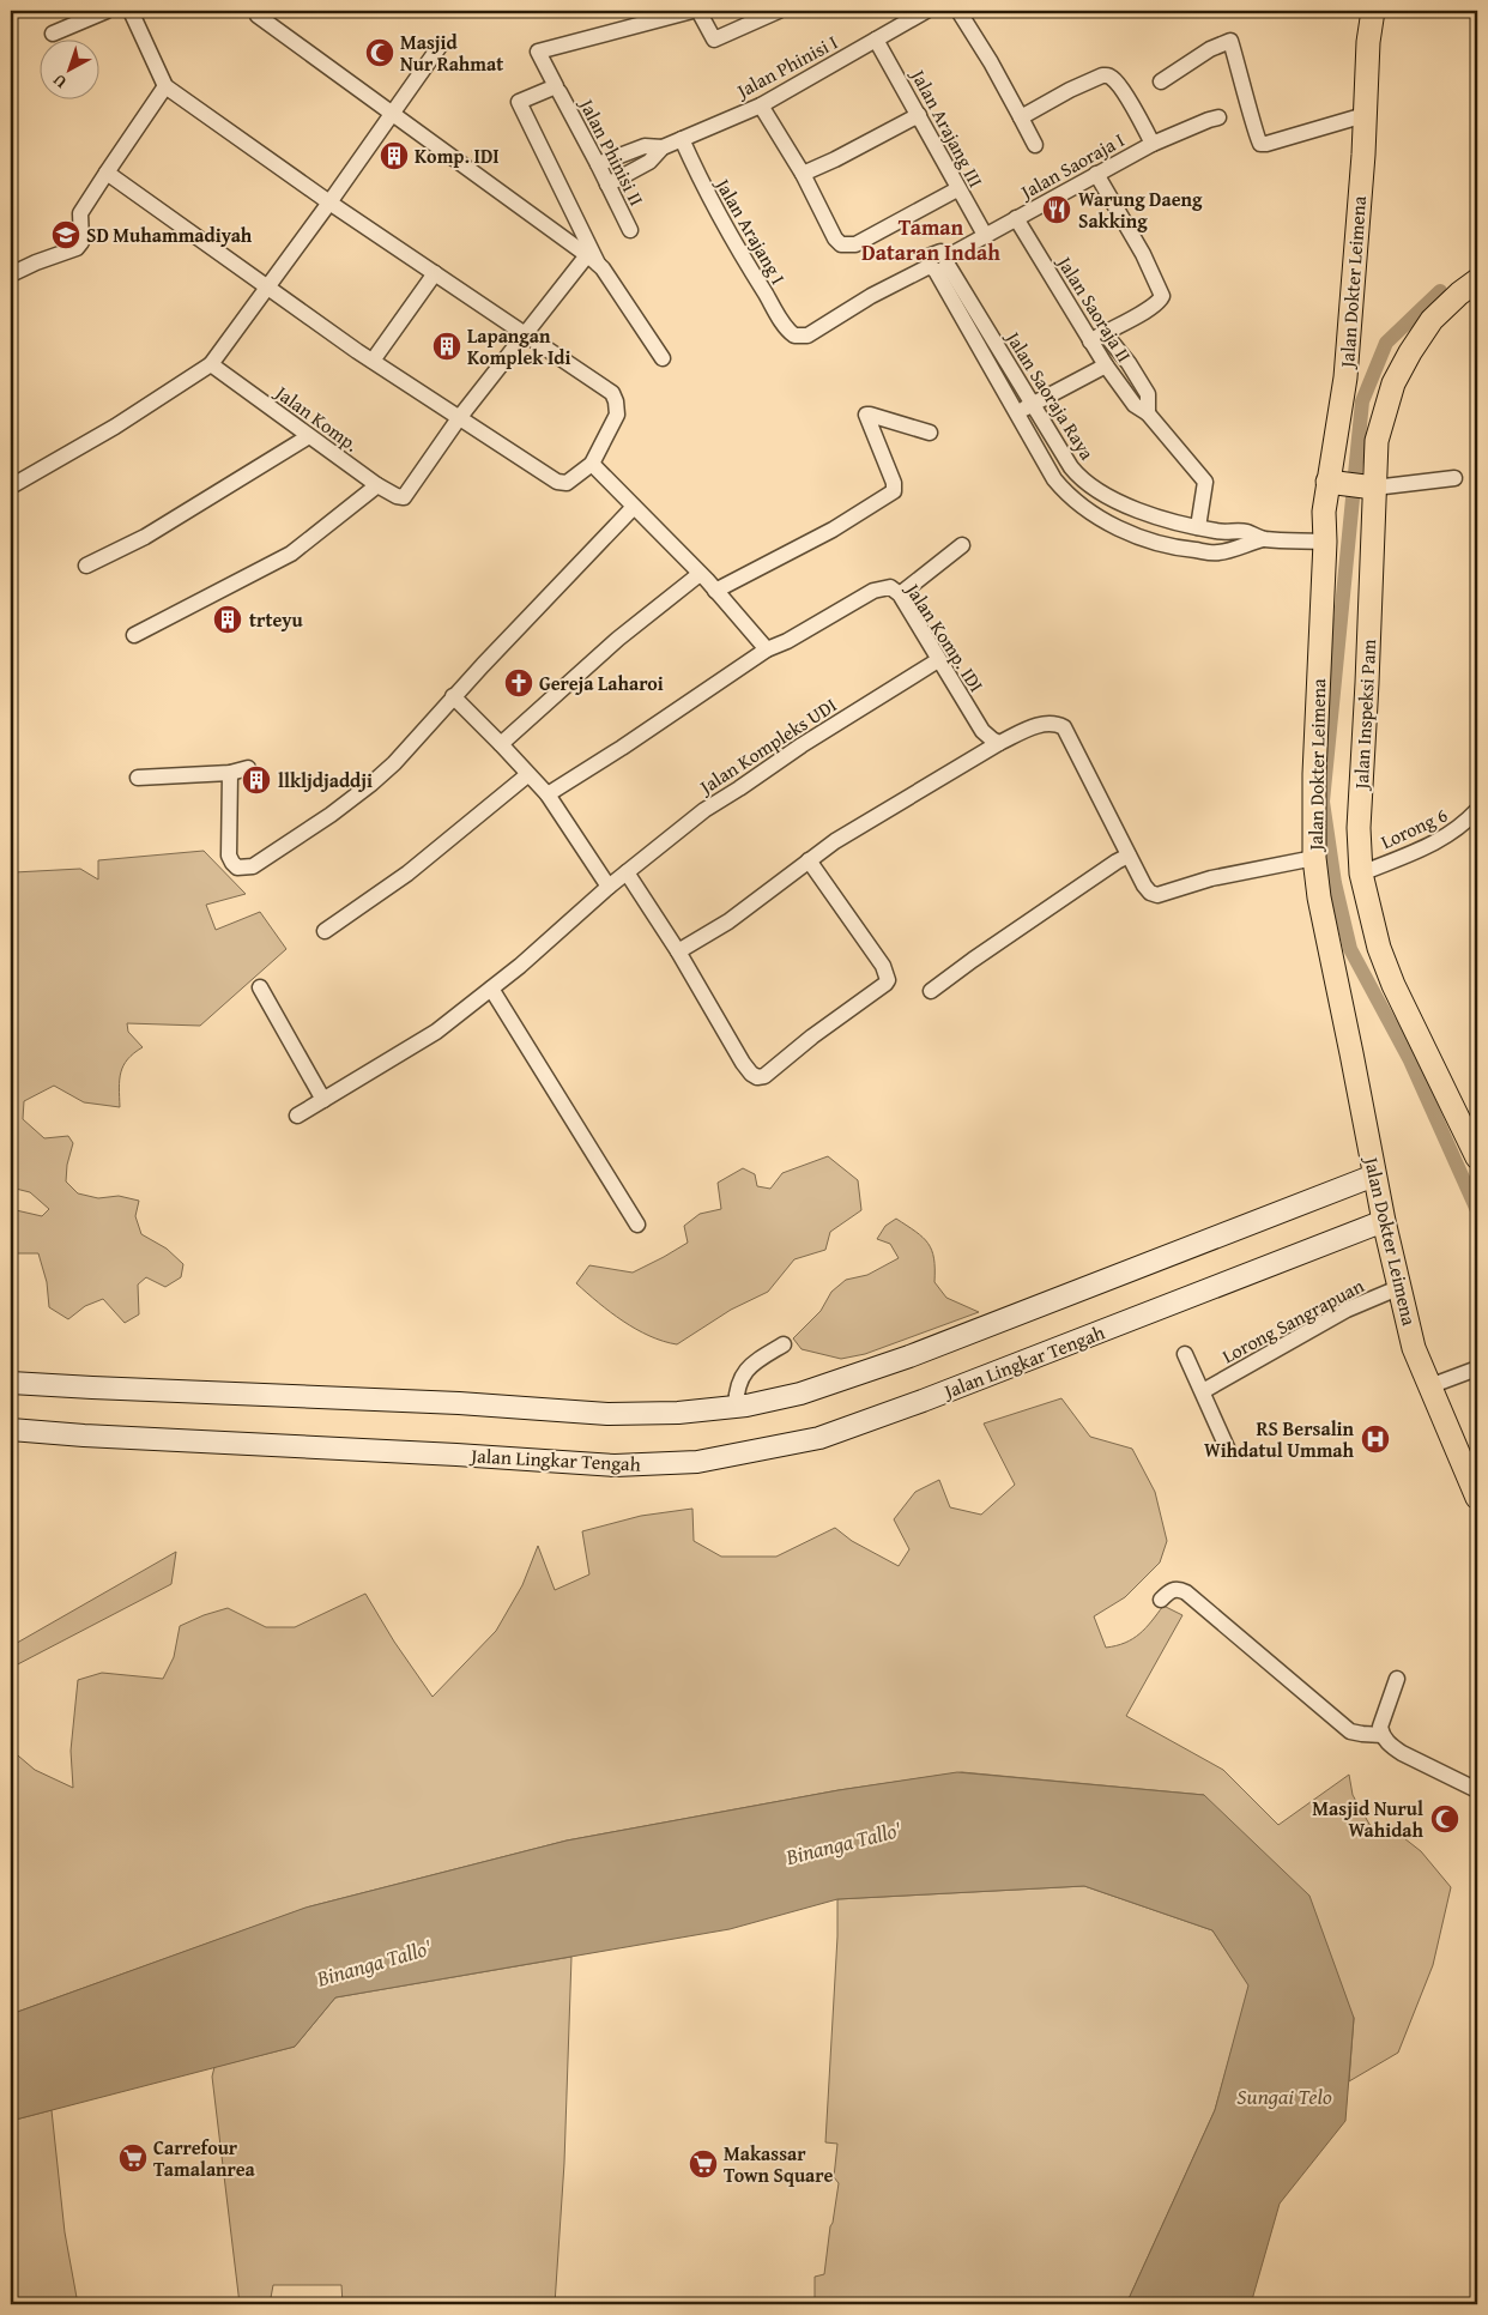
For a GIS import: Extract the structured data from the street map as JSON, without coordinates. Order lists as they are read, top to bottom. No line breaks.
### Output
{"streets":{"main road":["Jalan Dokter Leimena","Jalan Inspeksi Pam","Jalan Lingkar Tengah"],"street":["Jalan Phinisi I","Jalan Arajang III","Jalan Phinisi II","Jalan Saoraja I","Jalan Arajang I","Jalan Saoraja II","Jalan Saoraja Raya","Jalan Komp.","Jalan Komp. IDI","Jalan Kompleks UDI","Lorong 6","Lorong Sangrapuan"]},"crossings":[["Jalan Phinisi I","Jalan Arajang III"],["Jalan Phinisi I","Jalan Phinisi II"],["Jalan Phinisi I","Jalan Arajang I"],["Jalan Arajang III","Jalan Saoraja I"],["Jalan Saoraja I","Jalan Arajang I"],["Jalan Saoraja I","Jalan Saoraja II"],["Jalan Saoraja I","Jalan Saoraja Raya"],["Jalan Dokter Leimena","Jalan Saoraja Raya"],["Jalan Dokter Leimena","Lorong Sangrapuan"],["Jalan Dokter Leimena","Jalan Lingkar Tengah"],["Jalan Saoraja II","Jalan Saoraja Raya"],["Jalan Komp. IDI","Jalan Kompleks UDI"],["Jalan Inspeksi Pam","Lorong 6"]],"districts":["Taman Dataran Indah"],"water":["Binanga Tallo'","Sungai Telo"],"places":{"mosque":["Masjid Nur Rahmat","Masjid Nurul Wahidah"],"building":["Komp. IDI","Lapangan Komplek Idi","trteyu","llkljdjaddji"],"restaurant":["Warung Daeng Sakking"],"school or university":["SD Muhammadiyah"],"church":["Gereja Laharoi"],"hospital":["RS Bersalin Wihdatul Ummah"],"supermarket":["Carrefour Tamalanrea","Makassar Town Square"]},"north":"bottom left"}
